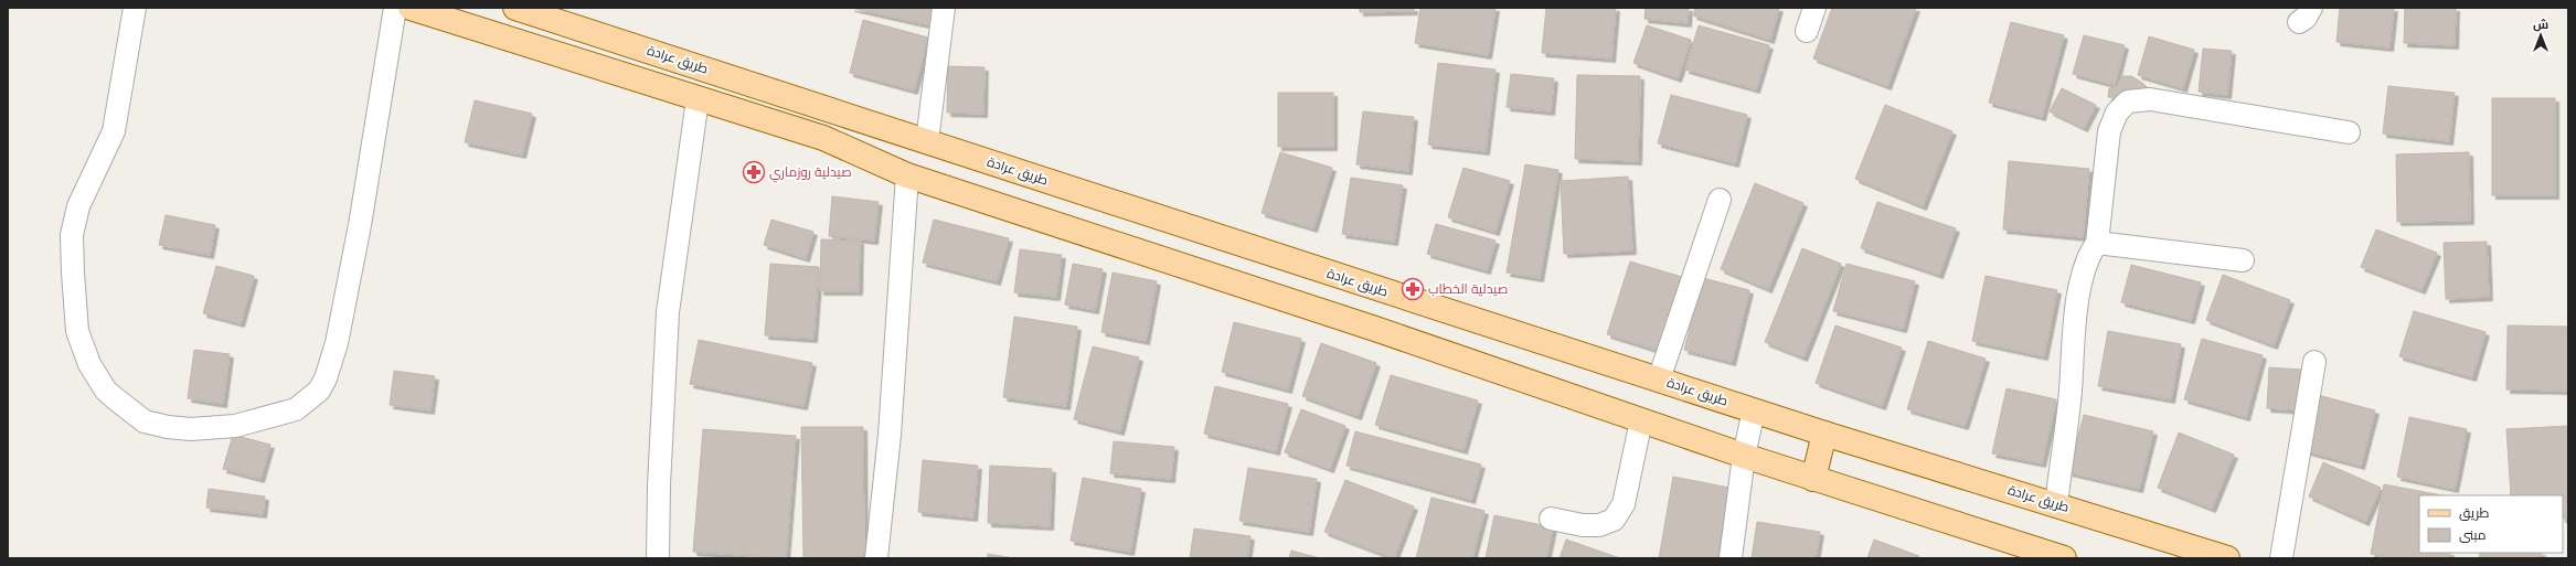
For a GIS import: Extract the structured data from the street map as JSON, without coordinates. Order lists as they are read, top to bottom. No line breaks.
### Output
{"streets":{"main road":["طريق عرادة"]},"places":{"pharmacy":["صيدلية روزماري","صيدلية الخطاب"]},"legend":["طريق","مبنى"],"north":"top"}
